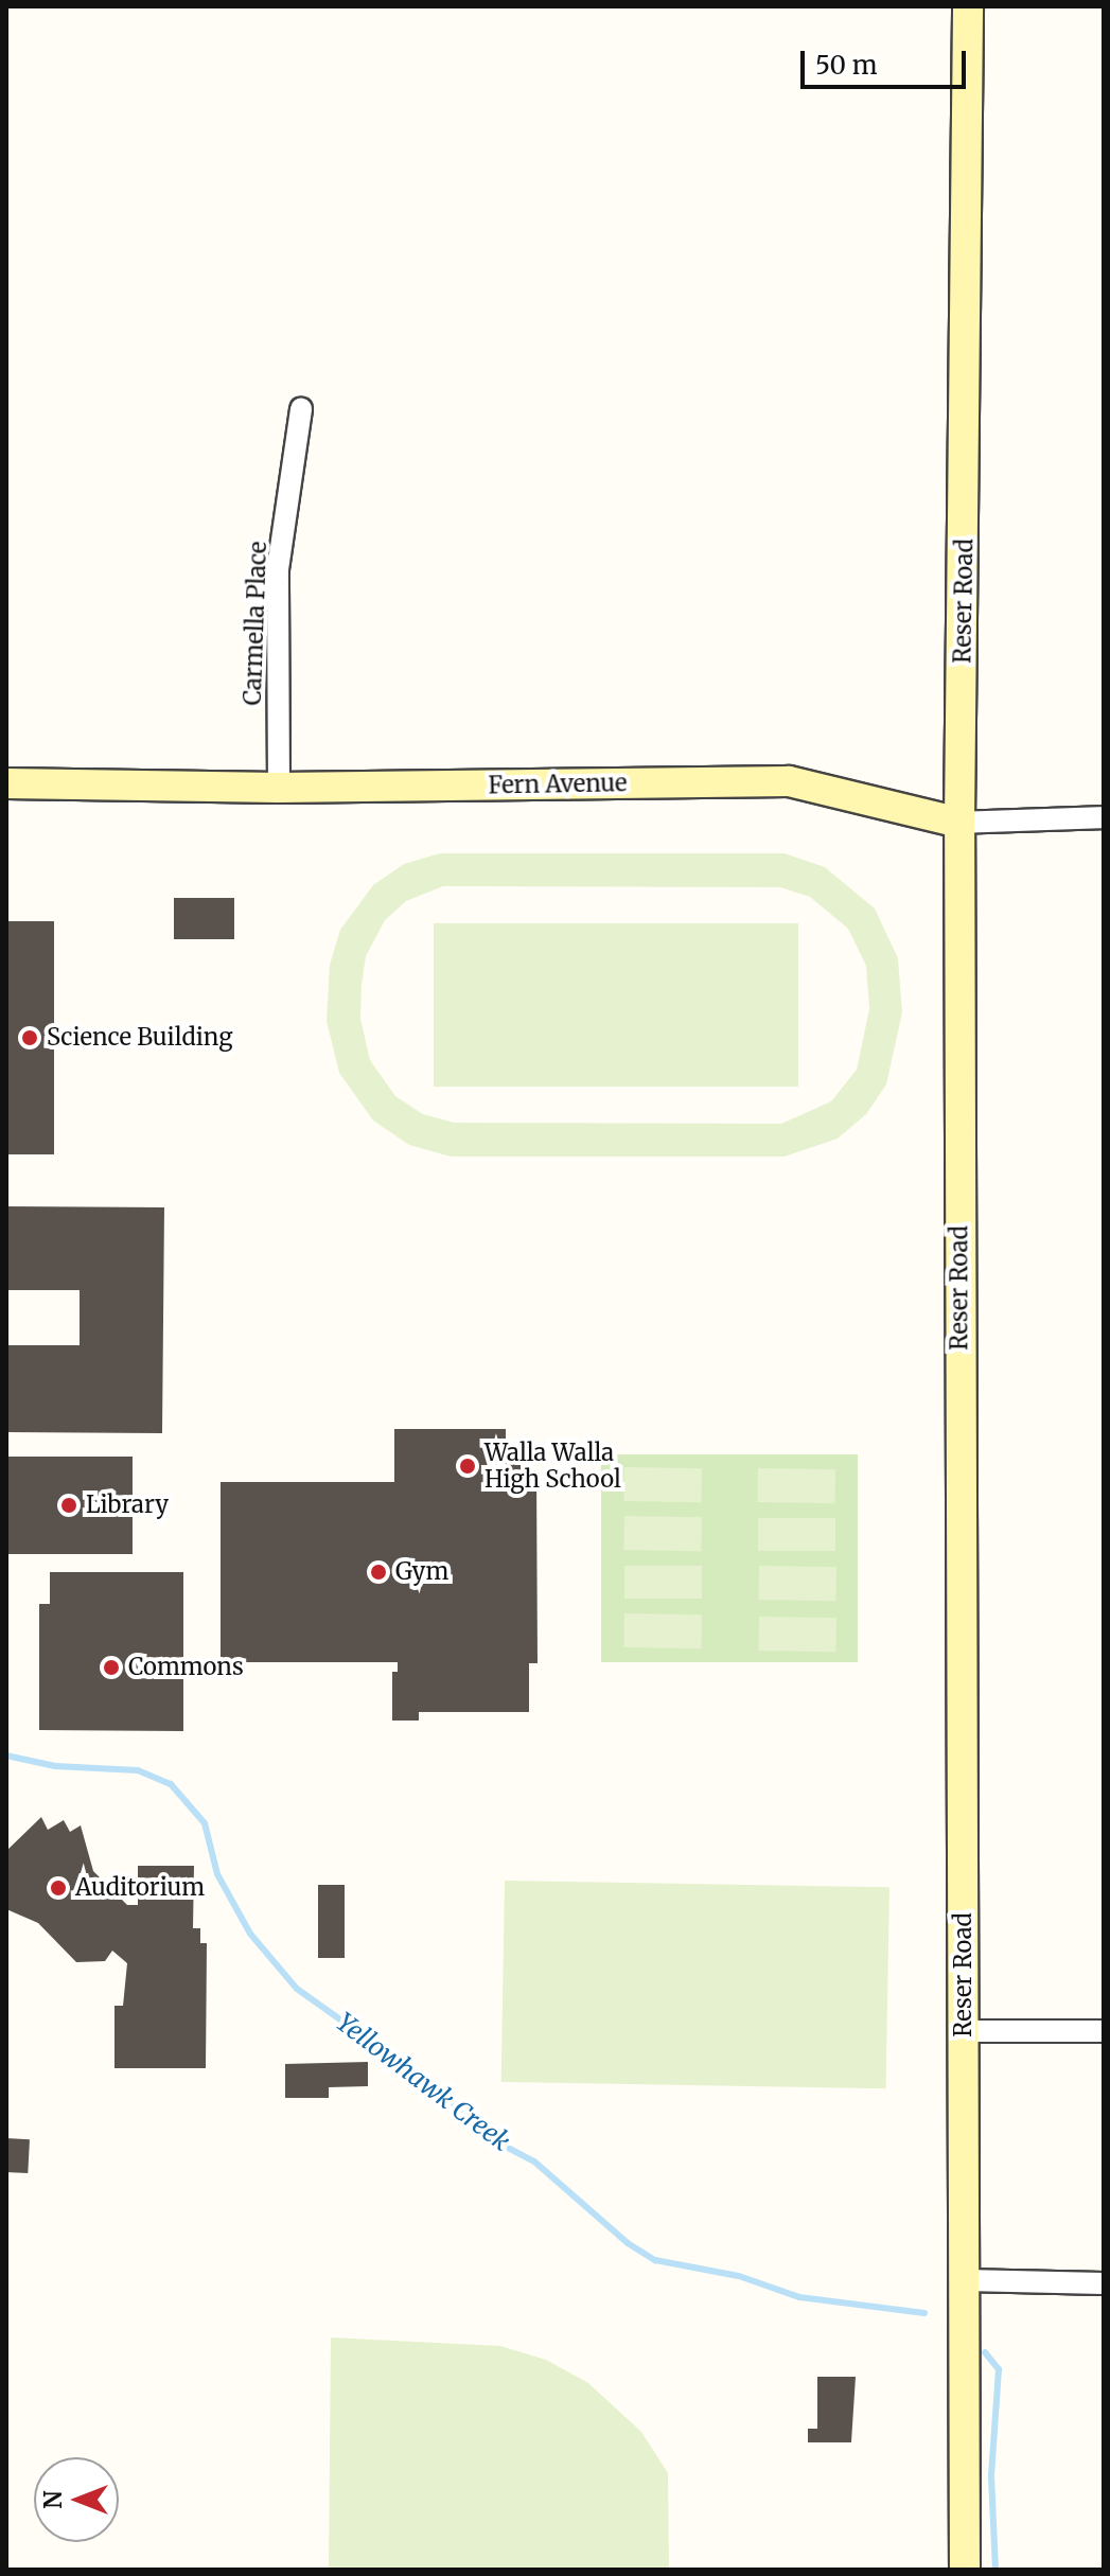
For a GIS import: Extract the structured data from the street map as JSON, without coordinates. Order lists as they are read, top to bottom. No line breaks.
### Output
{"streets":{"main road":["Reser Road","Fern Avenue"],"street":["Carmella Place"]},"crossings":[["Reser Road","Fern Avenue"],["Carmella Place","Fern Avenue"]],"water":["Yellowhawk Creek"],"places":["Science Building","Walla Walla High School","Library","Gym","Commons","Auditorium"],"scale_bar":"50 m","north":"left"}
